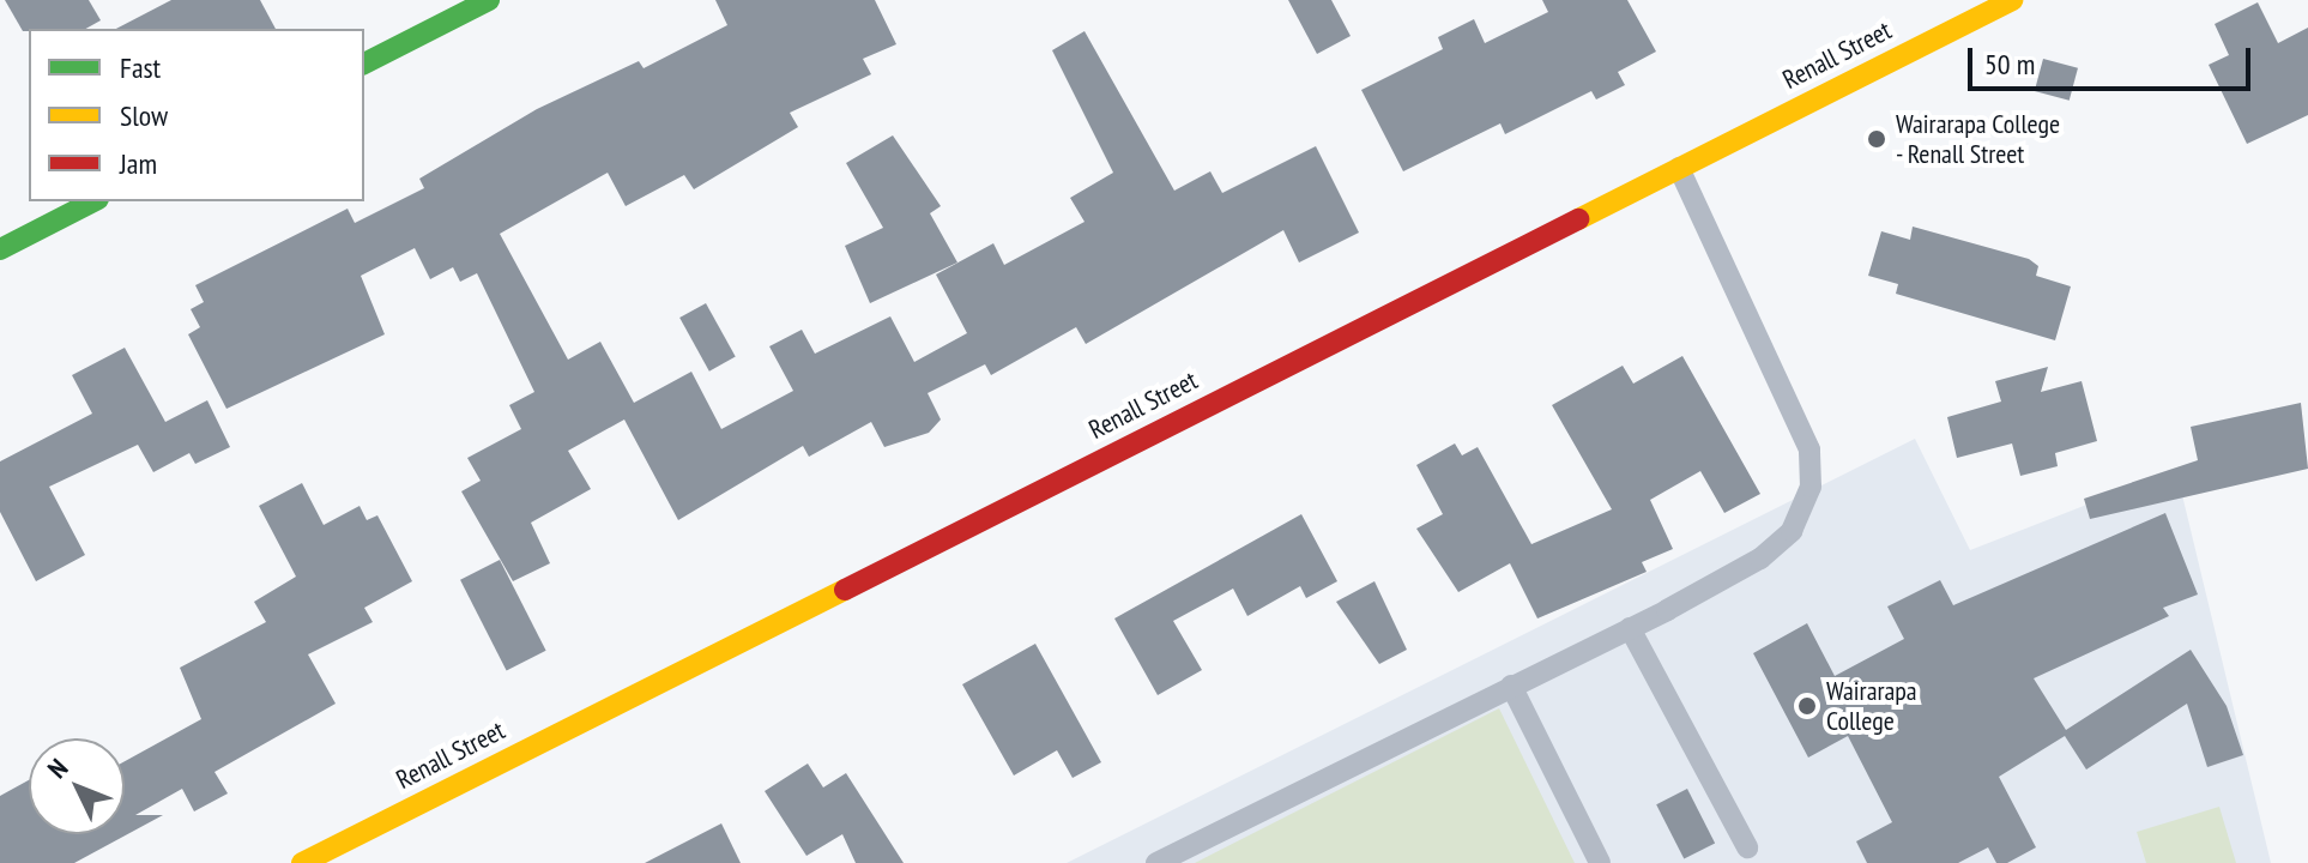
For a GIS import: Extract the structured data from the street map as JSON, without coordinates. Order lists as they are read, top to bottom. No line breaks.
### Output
{"streets":{"street":["Renall Street"]},"places":["Wairarapa College - Renall Street","Wairarapa College"],"legend":["Fast","Slow","Jam"],"scale_bar":"50 m","north":"top left"}
